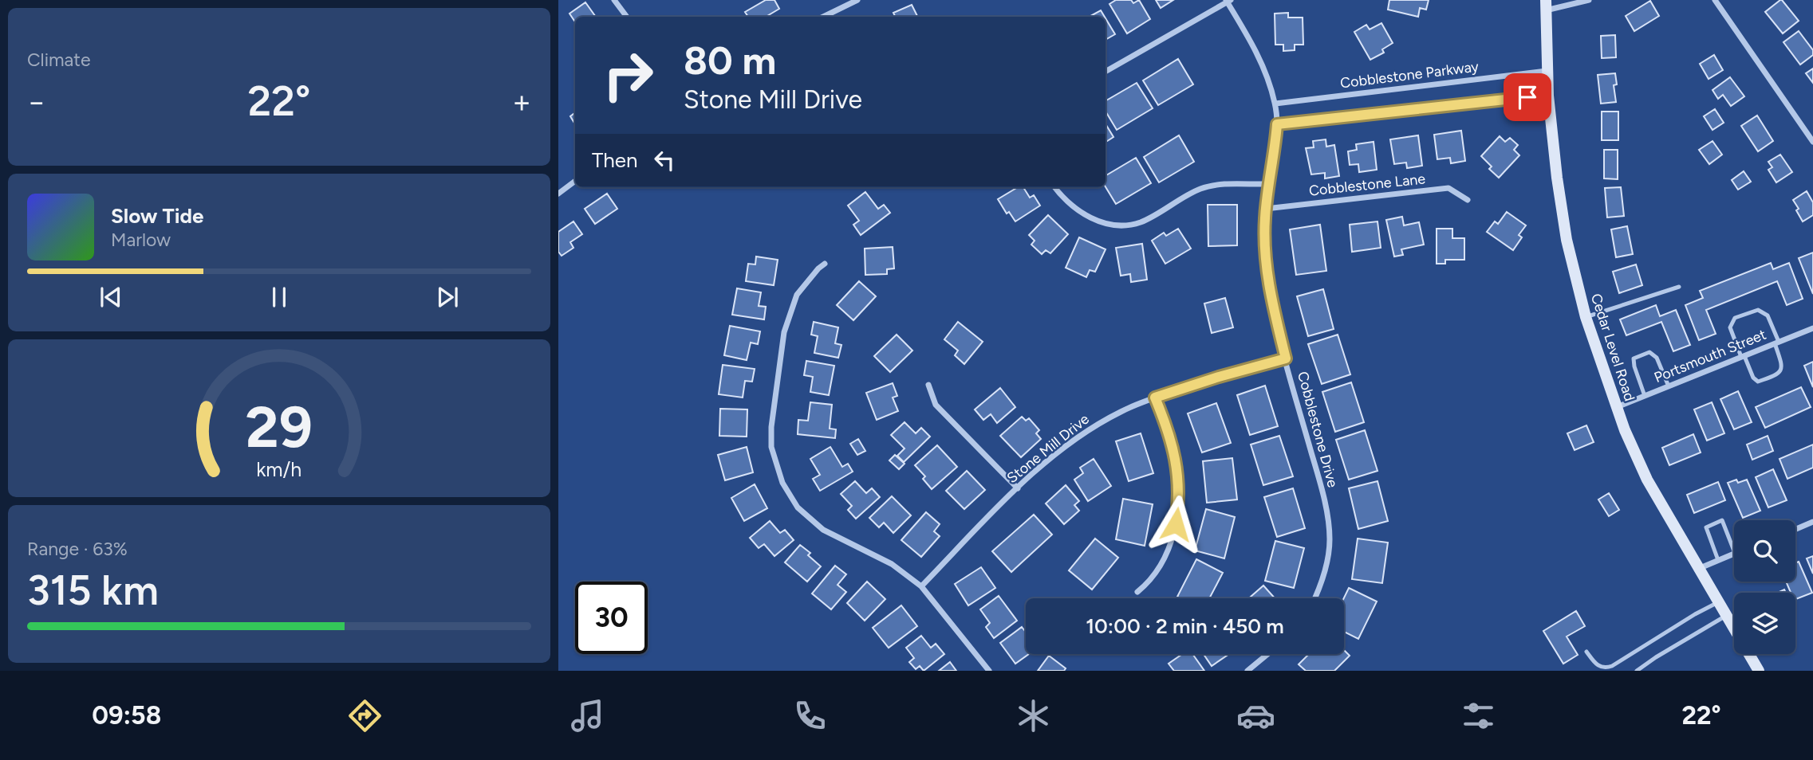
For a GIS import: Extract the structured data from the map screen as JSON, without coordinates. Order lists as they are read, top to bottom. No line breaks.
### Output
{"streets":{"main road":["Cedar Level Road"],"street":["Cobblestone Parkway","Cobblestone Lane","Portsmouth Street","Cobblestone Drive","Stone Mill Drive"]},"crossings":[["Cobblestone Parkway","Cedar Level Road"],["Cobblestone Parkway","Cobblestone Drive"],["Cobblestone Lane","Cobblestone Drive"],["Cedar Level Road","Portsmouth Street"],["Cobblestone Drive","Stone Mill Drive"]],"page":{"tile":["Climate",["Range · 63%","315 km"]],"turn":["80 m","Stone Mill Drive"],"heat":["−","22°","+"],"then":"Then","song":["Slow Tide","Marlow"],"limit":"30","trip":"10:00 · 2 min · 450 m","tabs":["09:58","22°"],"gauge":["29","km/h"]}}
